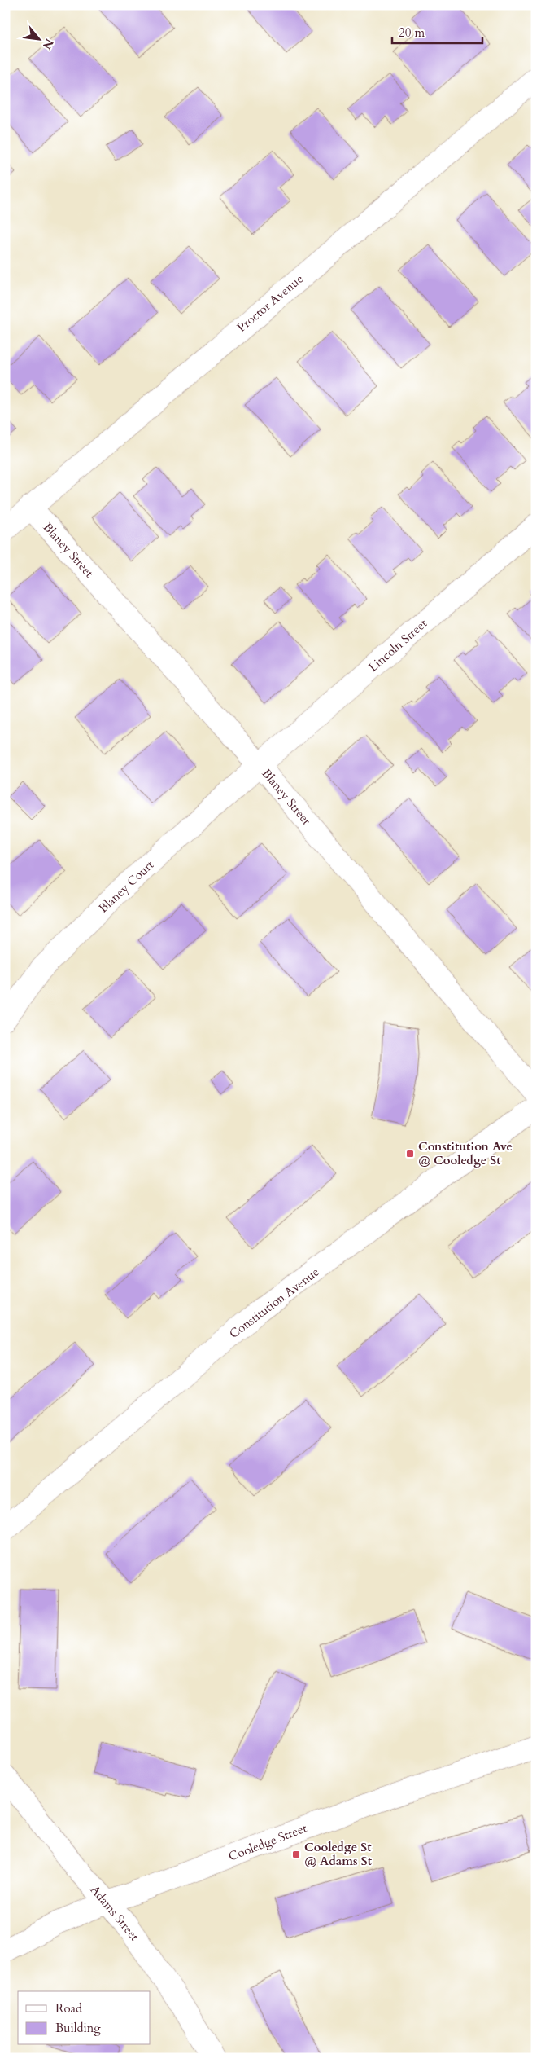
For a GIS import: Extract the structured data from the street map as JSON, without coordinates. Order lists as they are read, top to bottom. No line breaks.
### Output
{"streets":{"street":["Proctor Avenue","Blaney Street","Lincoln Street","Blaney Court","Constitution Avenue","Cooledge Street","Adams Street"]},"crossings":[["Proctor Avenue","Blaney Street"],["Blaney Street","Lincoln Street"],["Blaney Street","Blaney Court"],["Lincoln Street","Blaney Court"],["Cooledge Street","Adams Street"]],"places":{"transit":["Constitution Ave @ Cooledge St","Cooledge St @ Adams St"]},"legend":["Road","Building"],"scale_bar":"20 m","north":"bottom right"}
